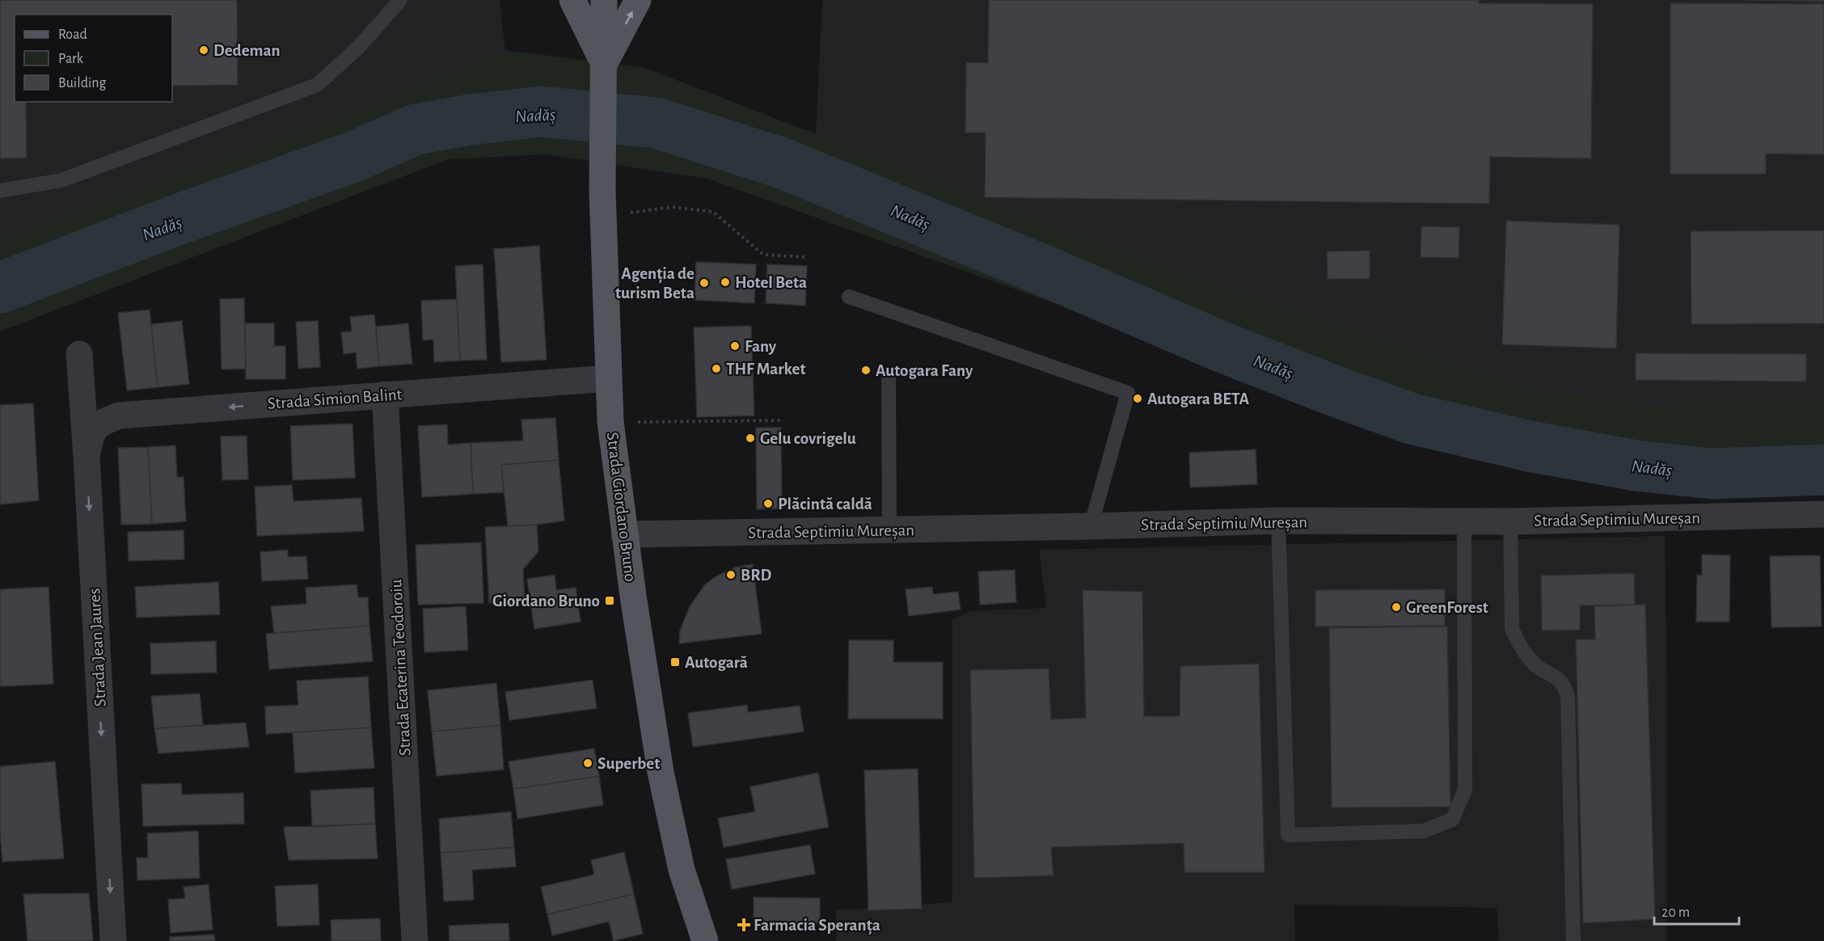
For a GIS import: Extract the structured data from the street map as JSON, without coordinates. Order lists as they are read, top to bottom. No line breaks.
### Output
{"streets":{"main road":["Strada Giordano Bruno"],"street":["Strada Simion Balint","Strada Septimiu Mureșan","Strada Jean Jaures","Strada Ecaterina Teodoroiu"]},"crossings":[["Strada Simion Balint","Strada Giordano Bruno"],["Strada Simion Balint","Strada Jean Jaures"],["Strada Simion Balint","Strada Ecaterina Teodoroiu"],["Strada Giordano Bruno","Strada Septimiu Mureșan"]],"one_way":["Strada Simion Balint","Strada Jean Jaures"],"water":["Nadăș"],"places":{"other":["Dedeman","Hotel Beta","Agenția de turism Beta","Fany","THF Market","Autogara Fany","Autogara BETA","Gelu covrigelu","Plăcintă caldă","BRD","GreenForest","Superbet"],"transit":["Giordano Bruno","Autogară"],"health":["Farmacia Speranța"]},"legend":["Road","Park","Building"],"scale_bar":"20 m"}
